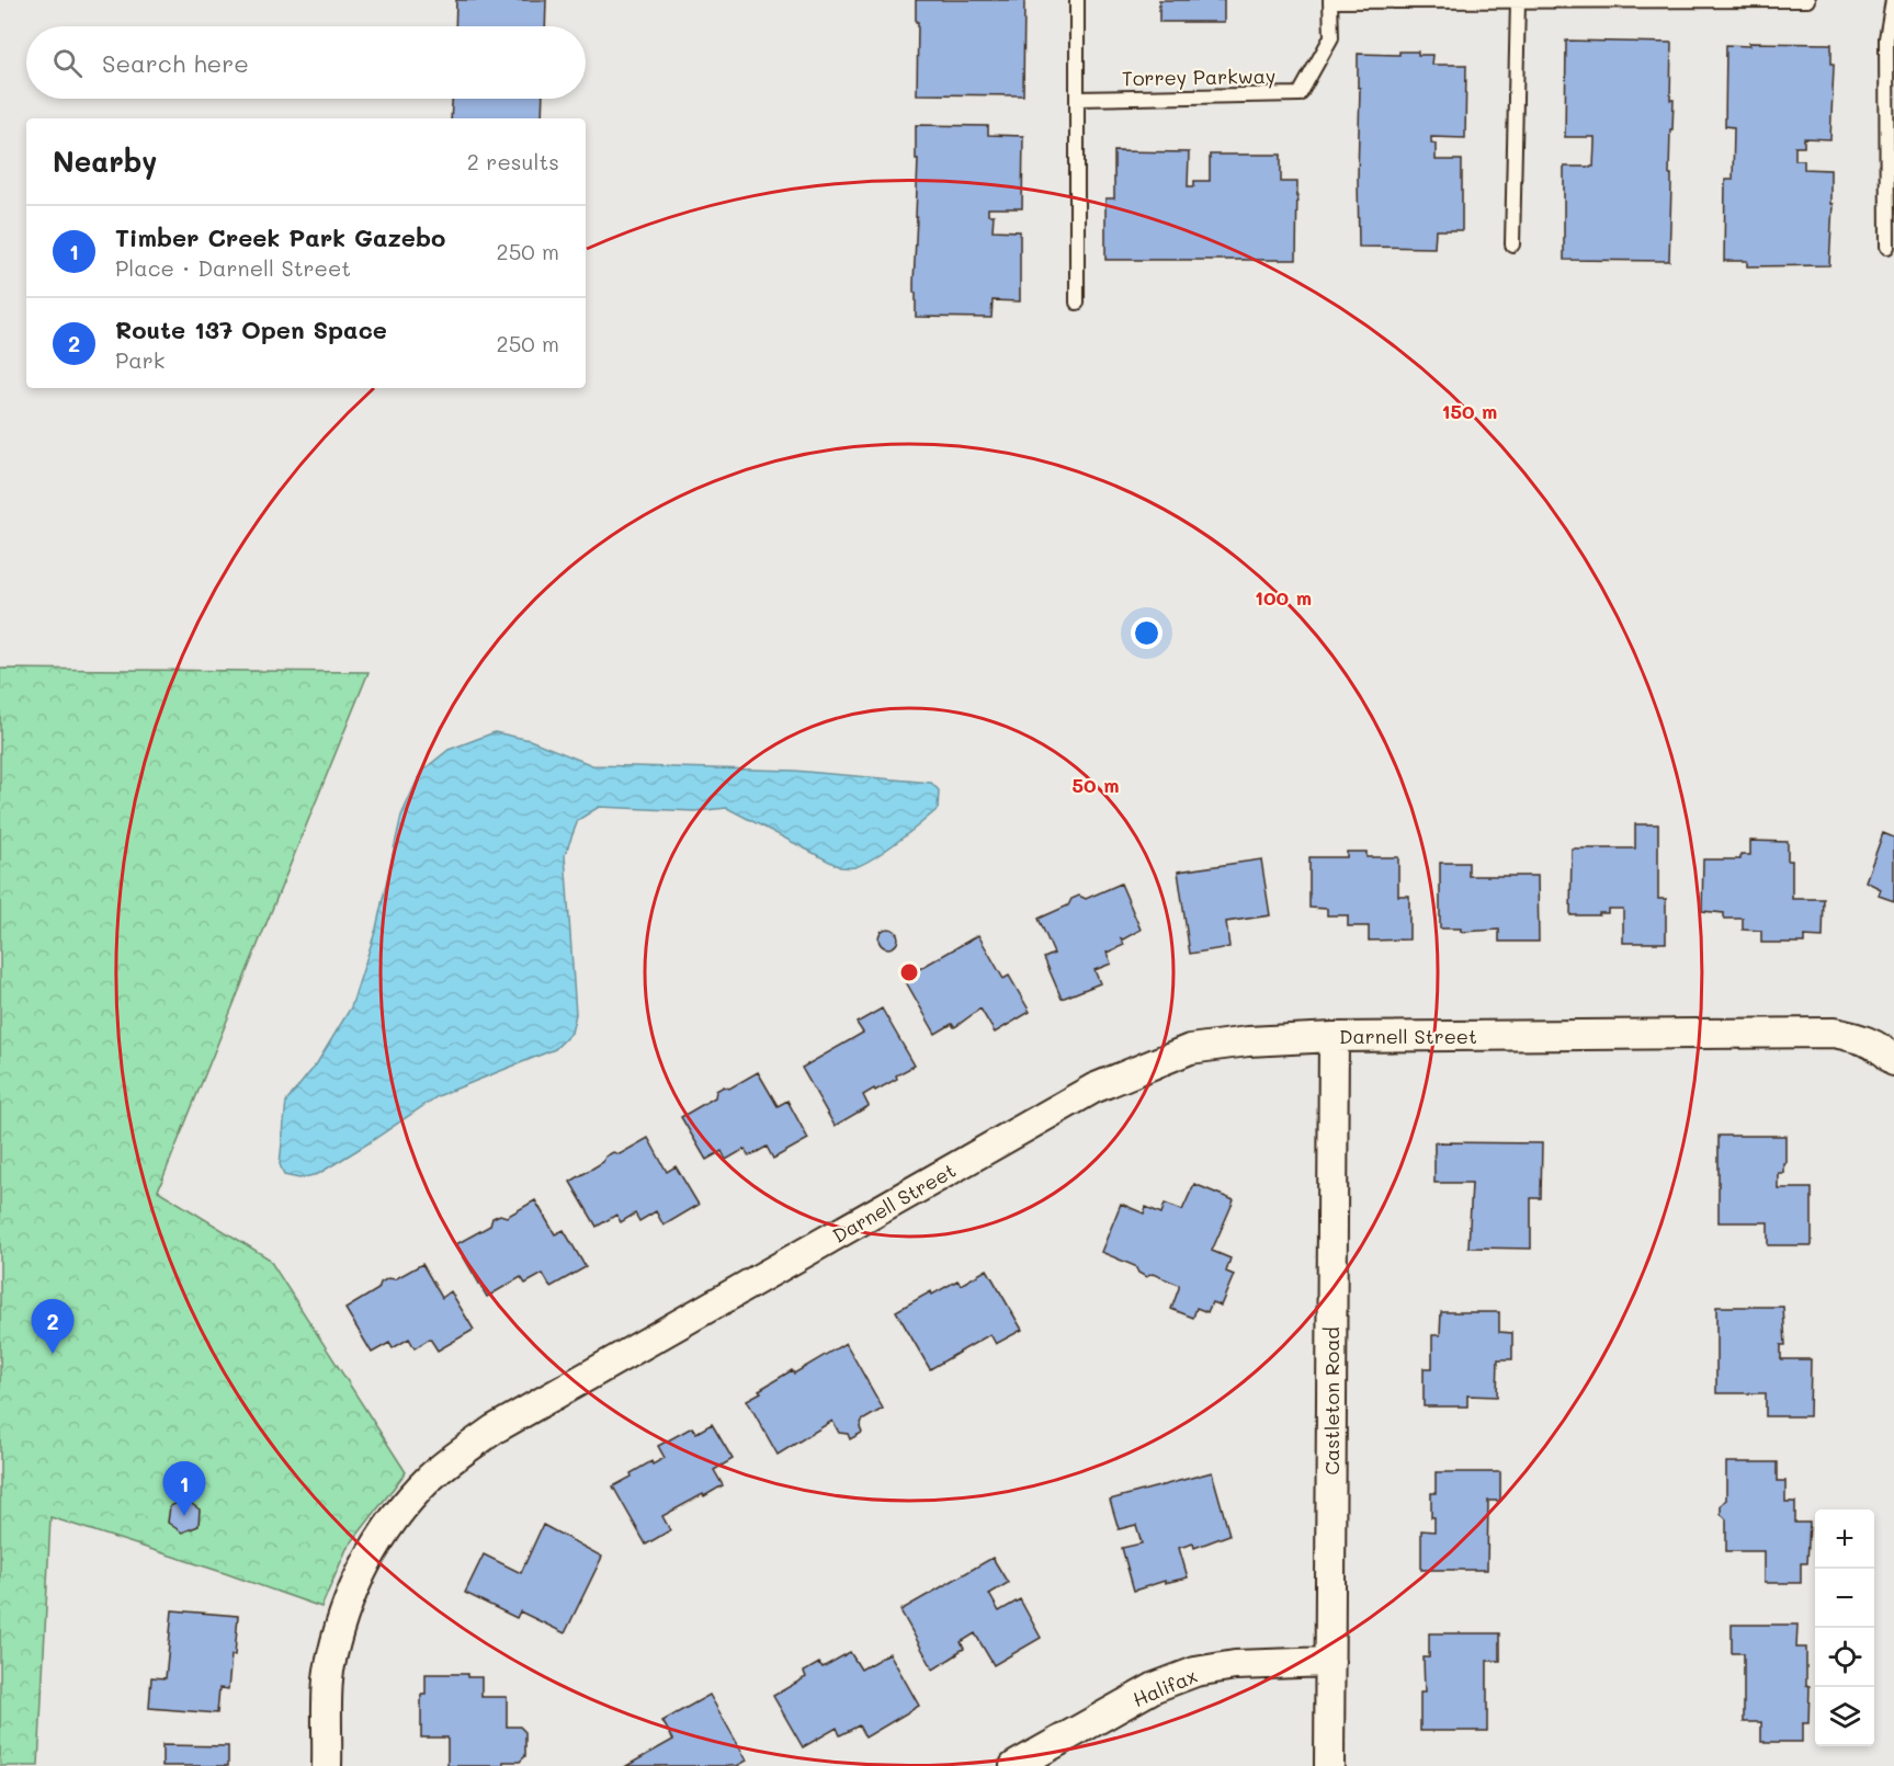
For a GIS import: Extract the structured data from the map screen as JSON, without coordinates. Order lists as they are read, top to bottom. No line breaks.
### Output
{"streets":{"street":["Darnell Street","Castleton Road","Halifax"],"lane":["Torrey Parkway"]},"crossings":[["Darnell Street","Castleton Road"],["Castleton Road","Halifax"]],"page":{"search":"Search here","heading":["Nearby","2 results"],"list":[{"mark":"1","name":"Timber Creek Park Gazebo","note":"Place · Darnell Street","value":"250 m"},{"mark":"2","name":"Route 137 Open Space","note":"Park","value":"250 m"}],"pins":["2","1"],"map_buttons":["+","−"]},"rings":["150 m","100 m","50 m"]}
